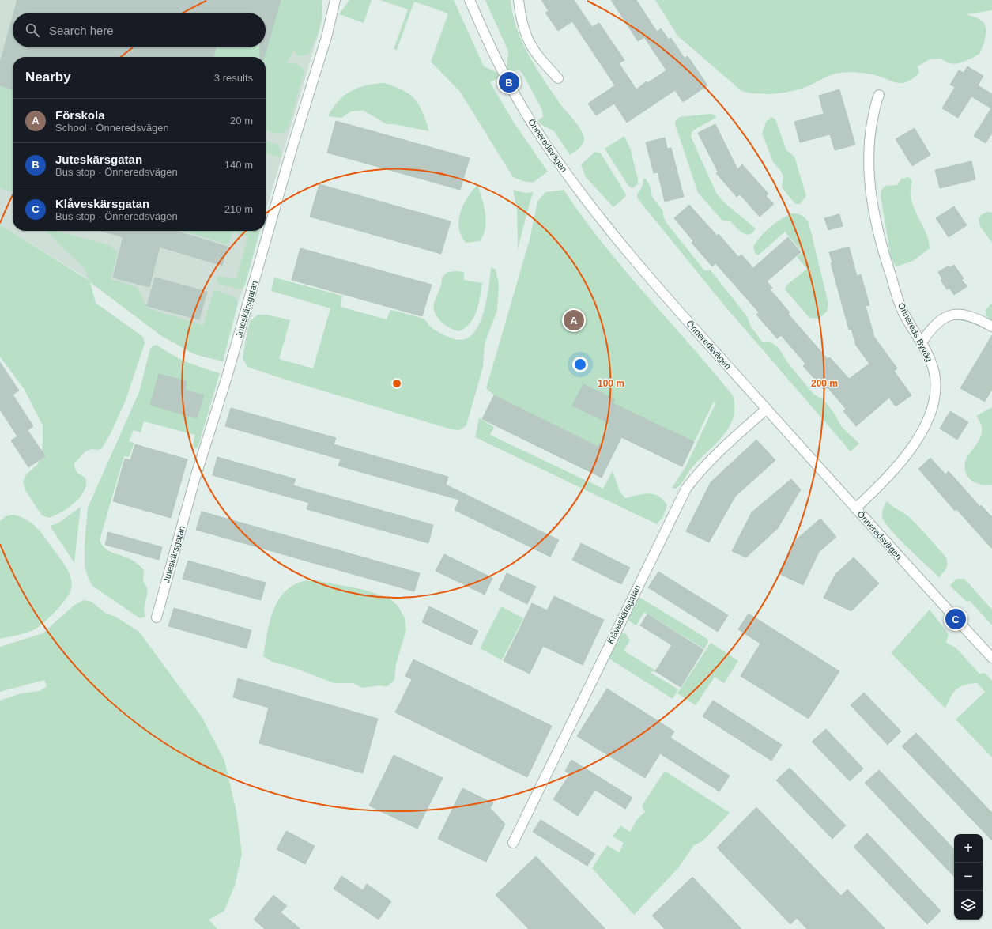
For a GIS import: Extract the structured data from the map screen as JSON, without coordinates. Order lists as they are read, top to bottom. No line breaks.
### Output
{"streets":{"street":["Önneredsvägen","Juteskärsgatan","Önnereds Byväg","Klåveskärsgatan"]},"crossings":[["Önneredsvägen","Önnereds Byväg"],["Önneredsvägen","Klåveskärsgatan"]],"page":{"search":"Search here","heading":["Nearby","3 results"],"pins":["B","A","C"],"list":[{"mark":"A","name":"Förskola","note":"School · Önneredsvägen","value":"20 m"},{"mark":"B","name":"Juteskärsgatan","note":"Bus stop · Önneredsvägen","value":"140 m"},{"mark":"C","name":"Klåveskärsgatan","note":"Bus stop · Önneredsvägen","value":"210 m"}],"map_buttons":["+","−"]},"rings":["100 m","200 m"]}
